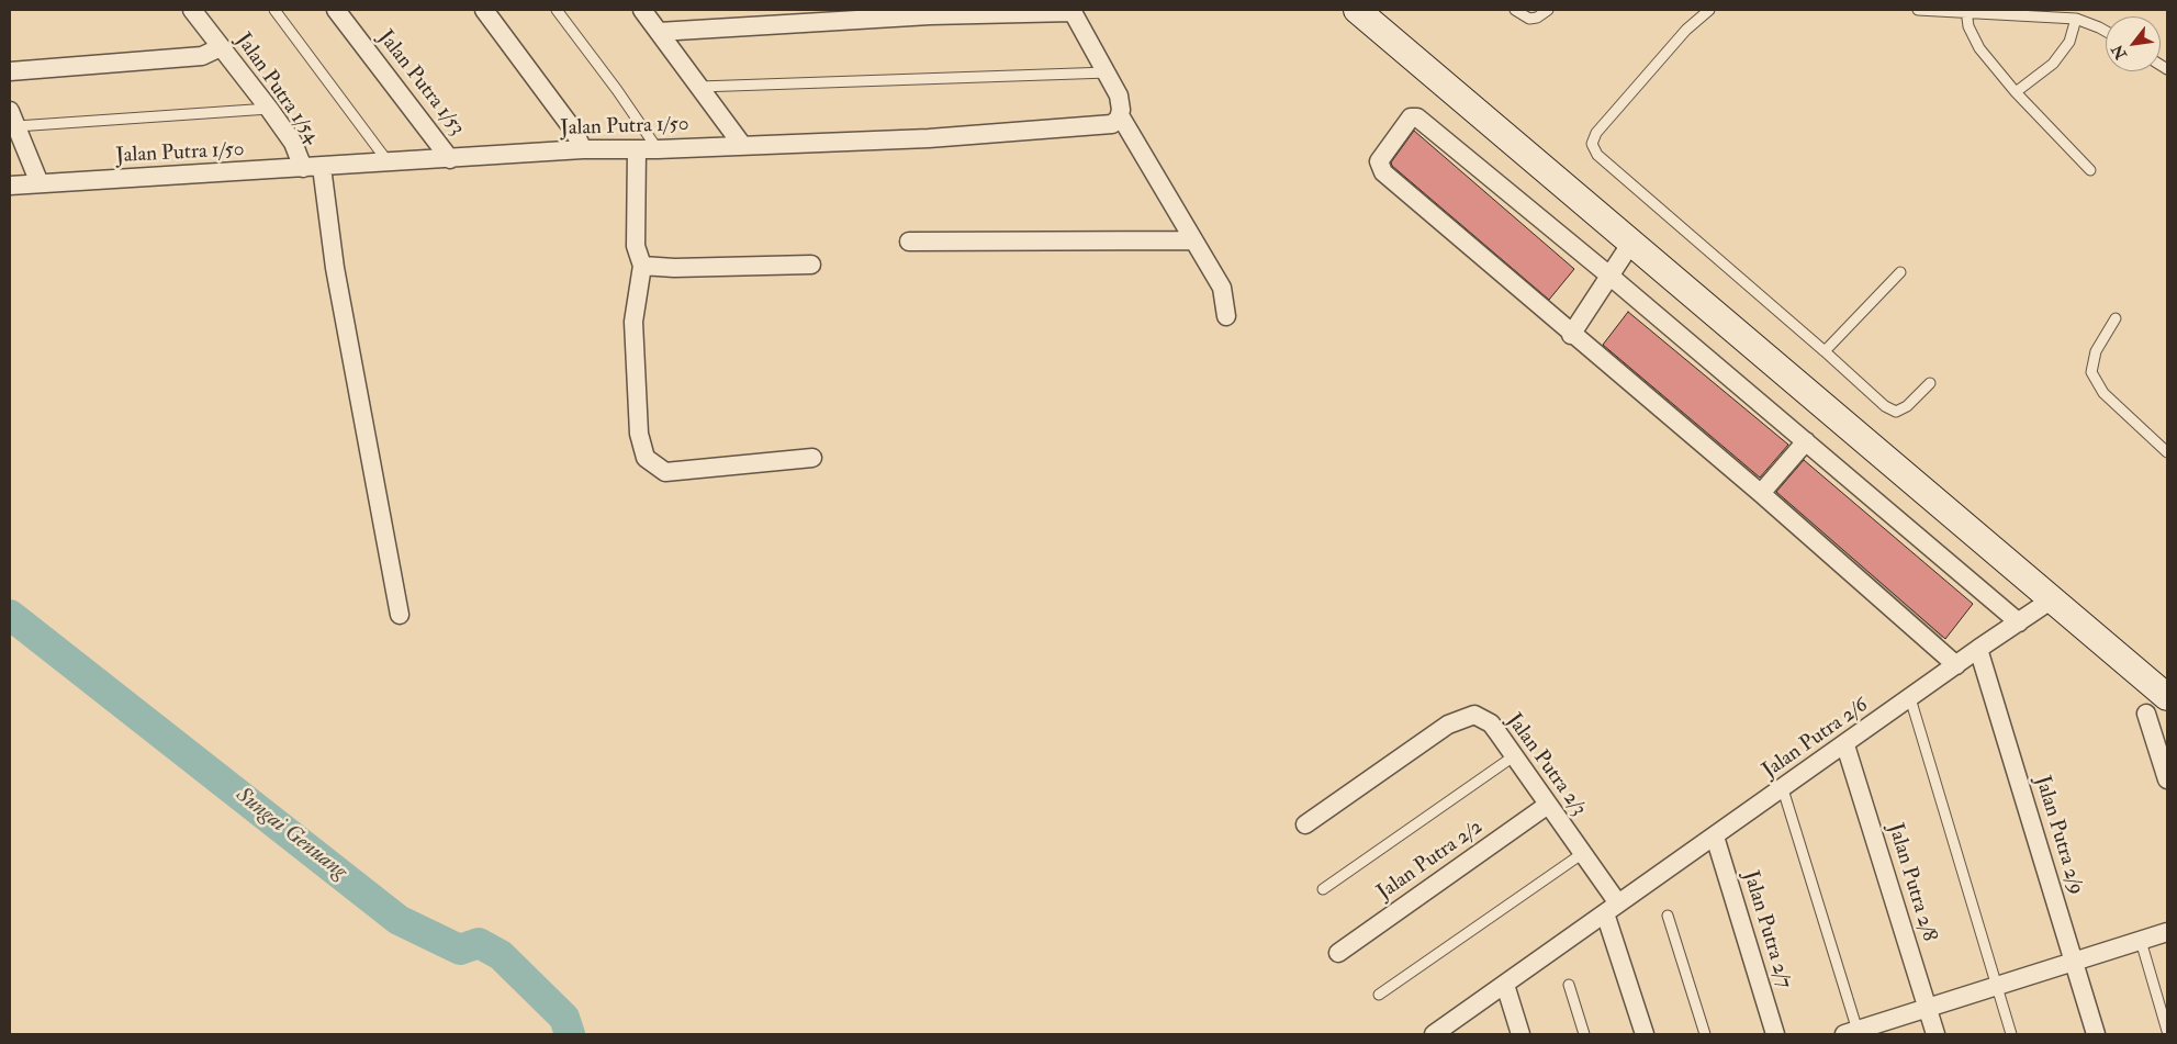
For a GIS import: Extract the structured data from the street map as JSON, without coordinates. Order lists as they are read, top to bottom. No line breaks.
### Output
{"streets":{"street":["Jalan Putra 1/53","Jalan Putra 1/54","Jalan Putra 1/50","Jalan Putra 2/6","Jalan Putra 2/3","Jalan Putra 2/9","Jalan Putra 2/2","Jalan Putra 2/8","Jalan Putra 2/7"]},"crossings":[["Jalan Putra 1/53","Jalan Putra 1/50"],["Jalan Putra 1/54","Jalan Putra 1/50"],["Jalan Putra 2/6","Jalan Putra 2/3"],["Jalan Putra 2/6","Jalan Putra 2/9"],["Jalan Putra 2/6","Jalan Putra 2/8"],["Jalan Putra 2/6","Jalan Putra 2/7"],["Jalan Putra 2/3","Jalan Putra 2/2"]],"water":["Sungai Genuang"],"north":"bottom left"}
